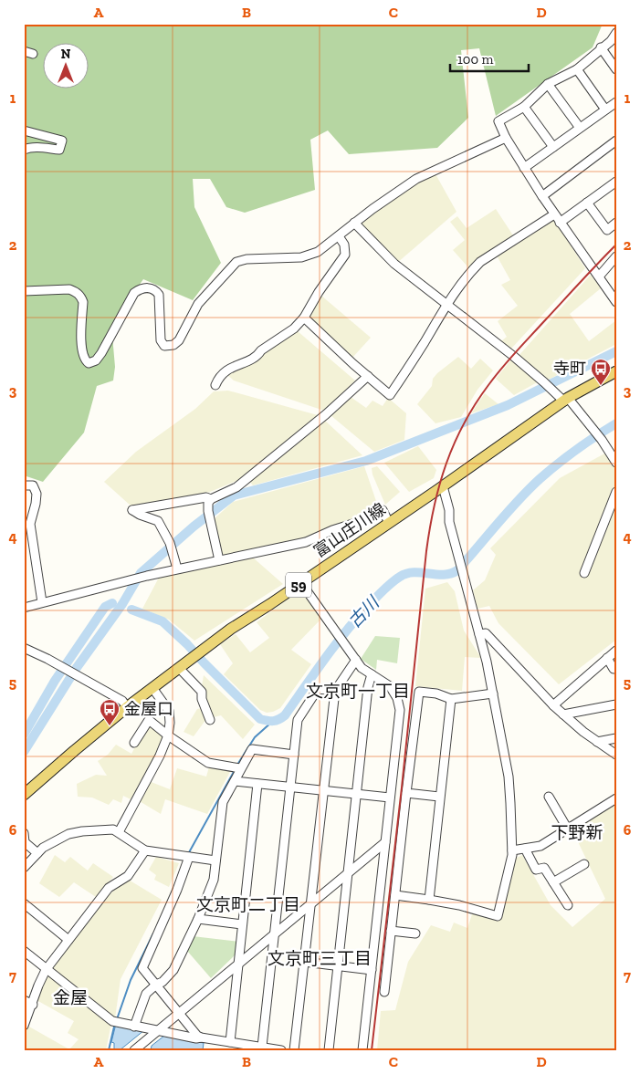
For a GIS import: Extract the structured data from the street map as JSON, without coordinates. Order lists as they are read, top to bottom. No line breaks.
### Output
{"streets":{"main road":["富山庄川線","59"]},"districts":["文京町一丁目","下野新","文京町二丁目","文京町三丁目","金屋"],"water":["古川"],"places":{"bus stop":["寺町","金屋口"]},"scale_bar":"100 m","north":"top","grid":{"columns":["A","B","C","D"],"rows":["1","2","3","4","5","6","7"]}}
